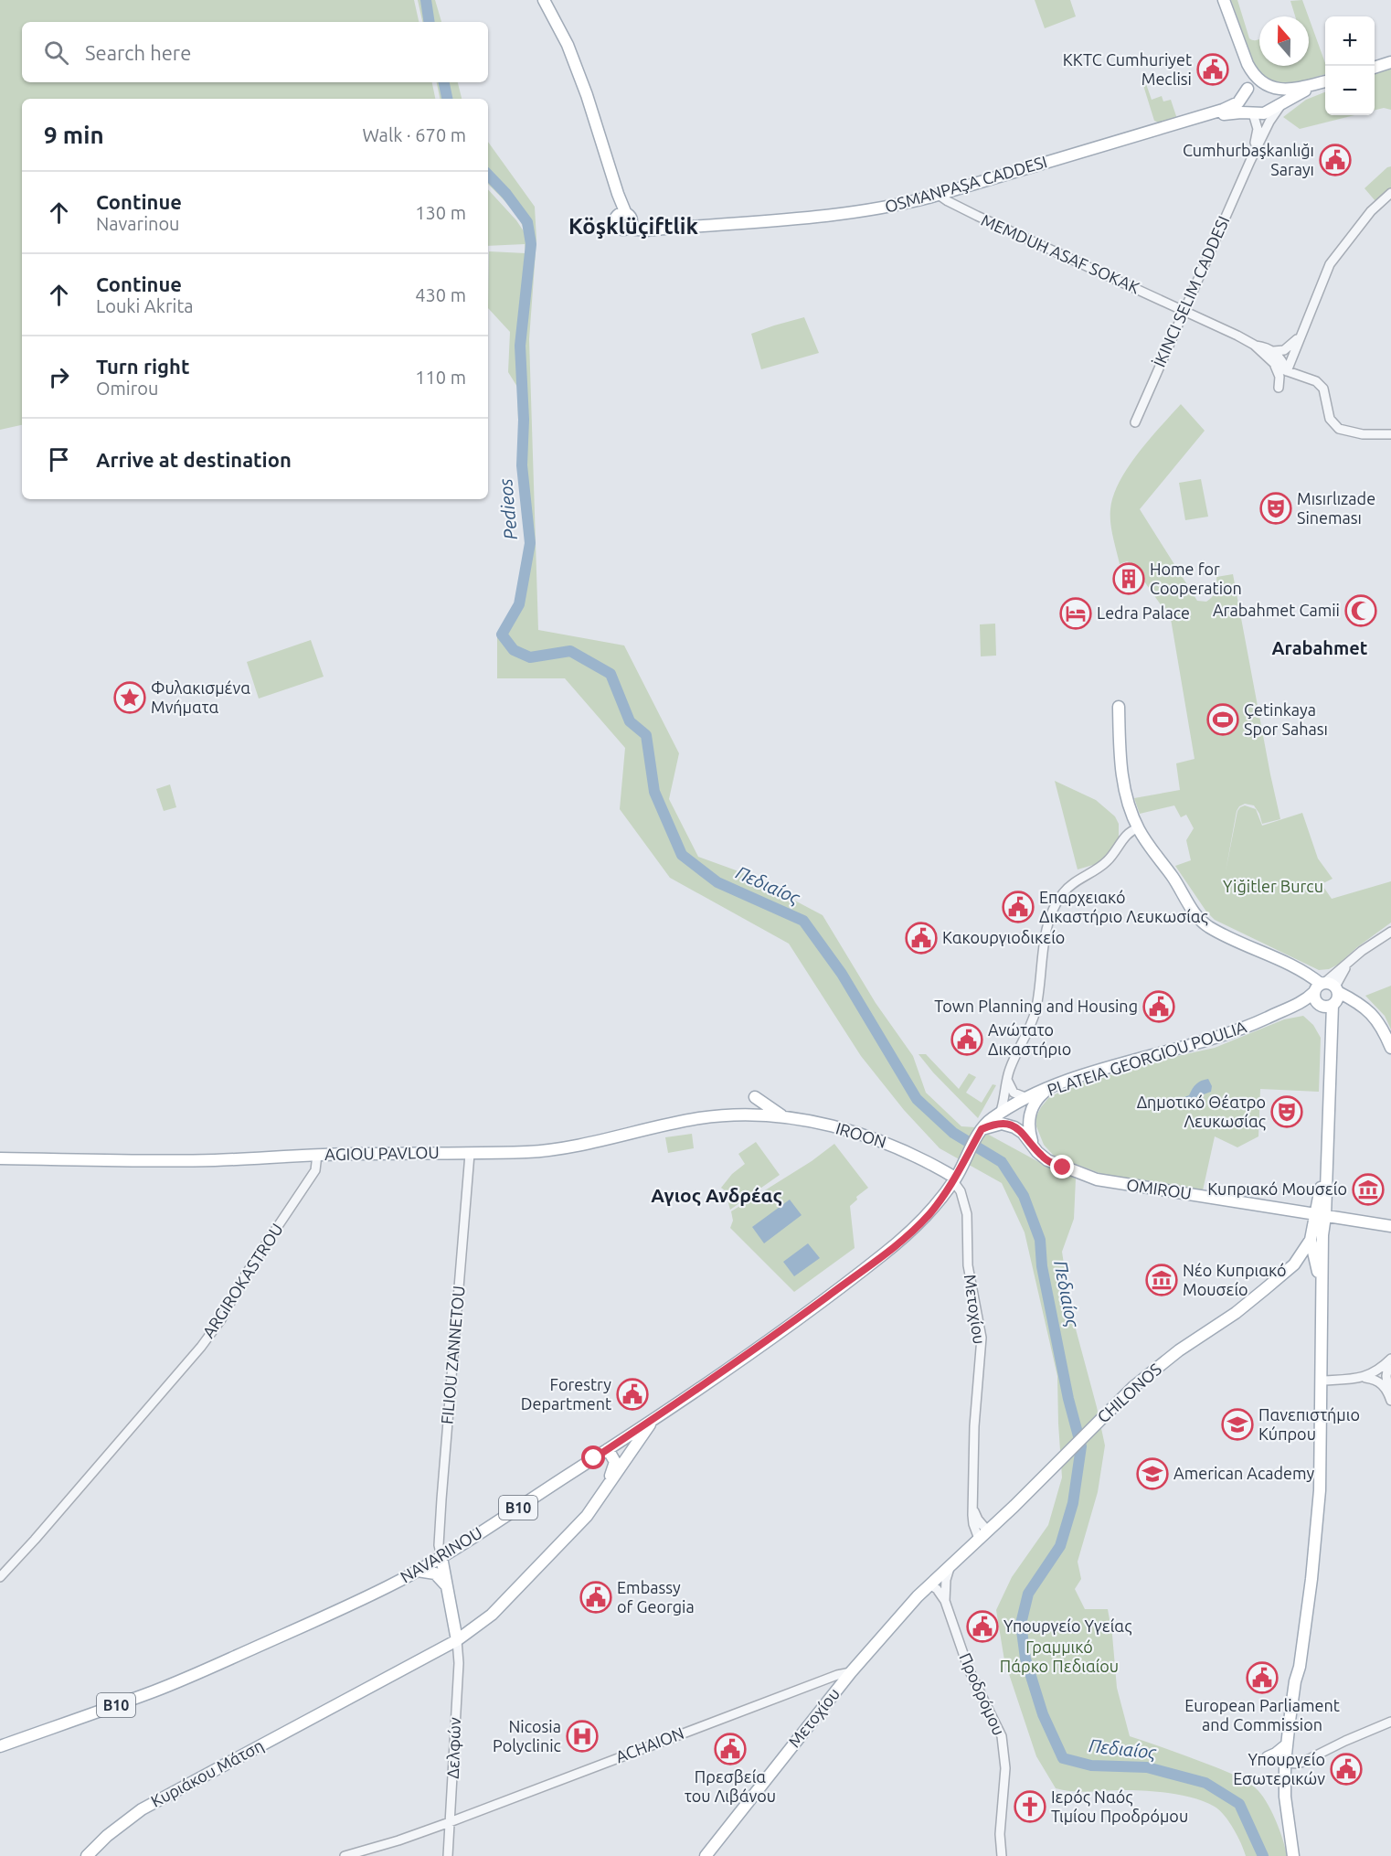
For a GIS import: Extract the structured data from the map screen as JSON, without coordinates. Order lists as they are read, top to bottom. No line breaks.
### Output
{"streets":{"main road":["OSMANPAŞA CADDESI","PLATEIA GEORGIOU POULIA","IROON","AGIOU PAVLOU","OMIROU","Μετοχίου","CHILONOS","B10","NAVARINOU","Κυριάκου Μάτση"],"street":["MEMDUH ASAF SOKAK","İKINCI SELIM CADDESI","ARGIROKASTROU","FILIOU ZANNETOU","Προδρόμου","ACHAION","Δελφών"]},"crossings":[["OSMANPAŞA CADDESI","MEMDUH ASAF SOKAK"],["OSMANPAŞA CADDESI","İKINCI SELIM CADDESI"],["MEMDUH ASAF SOKAK","İKINCI SELIM CADDESI"],["PLATEIA GEORGIOU POULIA","OMIROU"],["PLATEIA GEORGIOU POULIA","B10"],["IROON","AGIOU PAVLOU"],["IROON","Μετοχίου"],["IROON","B10"],["IROON","NAVARINOU"],["AGIOU PAVLOU","ARGIROKASTROU"],["AGIOU PAVLOU","FILIOU ZANNETOU"],["OMIROU","B10"],["Μετοχίου","CHILONOS"],["Μετοχίου","B10"],["Μετοχίου","NAVARINOU"],["Μετοχίου","Προδρόμου"],["Μετοχίου","ACHAION"],["FILIOU ZANNETOU","NAVARINOU"],["B10","NAVARINOU"],["NAVARINOU","Κυριάκου Μάτση"],["ACHAION","Δελφών"],["Δελφών","Κυριάκου Μάτση"]],"districts":["Köşklüçiftlik","Arabahmet","Αγιος Ανδρέας"],"water":["Pedieos","Πεδιαίος"],"parks":["Yiğitler Burcu","Γραμμικό Πάρκο Πεδιαίου"],"places":{"public building":["KKTC Cumhuriyet Meclisi","Cumhurbaşkanlığı Sarayı","Επαρχειακό Δικαστήριο Λευκωσίας","Κακουργιοδικείο","Town Planning and Housing","Ανώτατο Δικαστήριο","Forestry Department","Embassy of Georgia","Υπουργείο Υγείας","European Parliament and Commission","Πρεσβεία του Λιβάνου","Υπουργείο Εσωτερικών"],"theatre":["Mısırlızade Sineması","Δημοτικό Θέατρο Λευκωσίας"],"building":["Home for Cooperation"],"mosque":["Arabahmet Camii"],"hotel":["Ledra Palace"],"place":["Φυλακισμένα Μνήματα"],"sports":["Çetinkaya Spor Sahası"],"museum":["Κυπριακό Μουσείο","Νέο Κυπριακό Μουσείο"],"school or university":["Πανεπιστήμιο Κύπρου","American Academy"],"hospital":["Nicosia Polyclinic"],"church":["Ιερός Ναός Τιμίου Προδρόμου"]},"north":"top","page":{"map_buttons":["+","−"],"search":"Search here","heading":["9 min","Walk · 670 m"],"list":[["Continue","Navarinou","130 m"],["Continue","Louki Akrita","430 m"],["Turn right","Omirou","110 m"],"Arrive at destination"]}}
